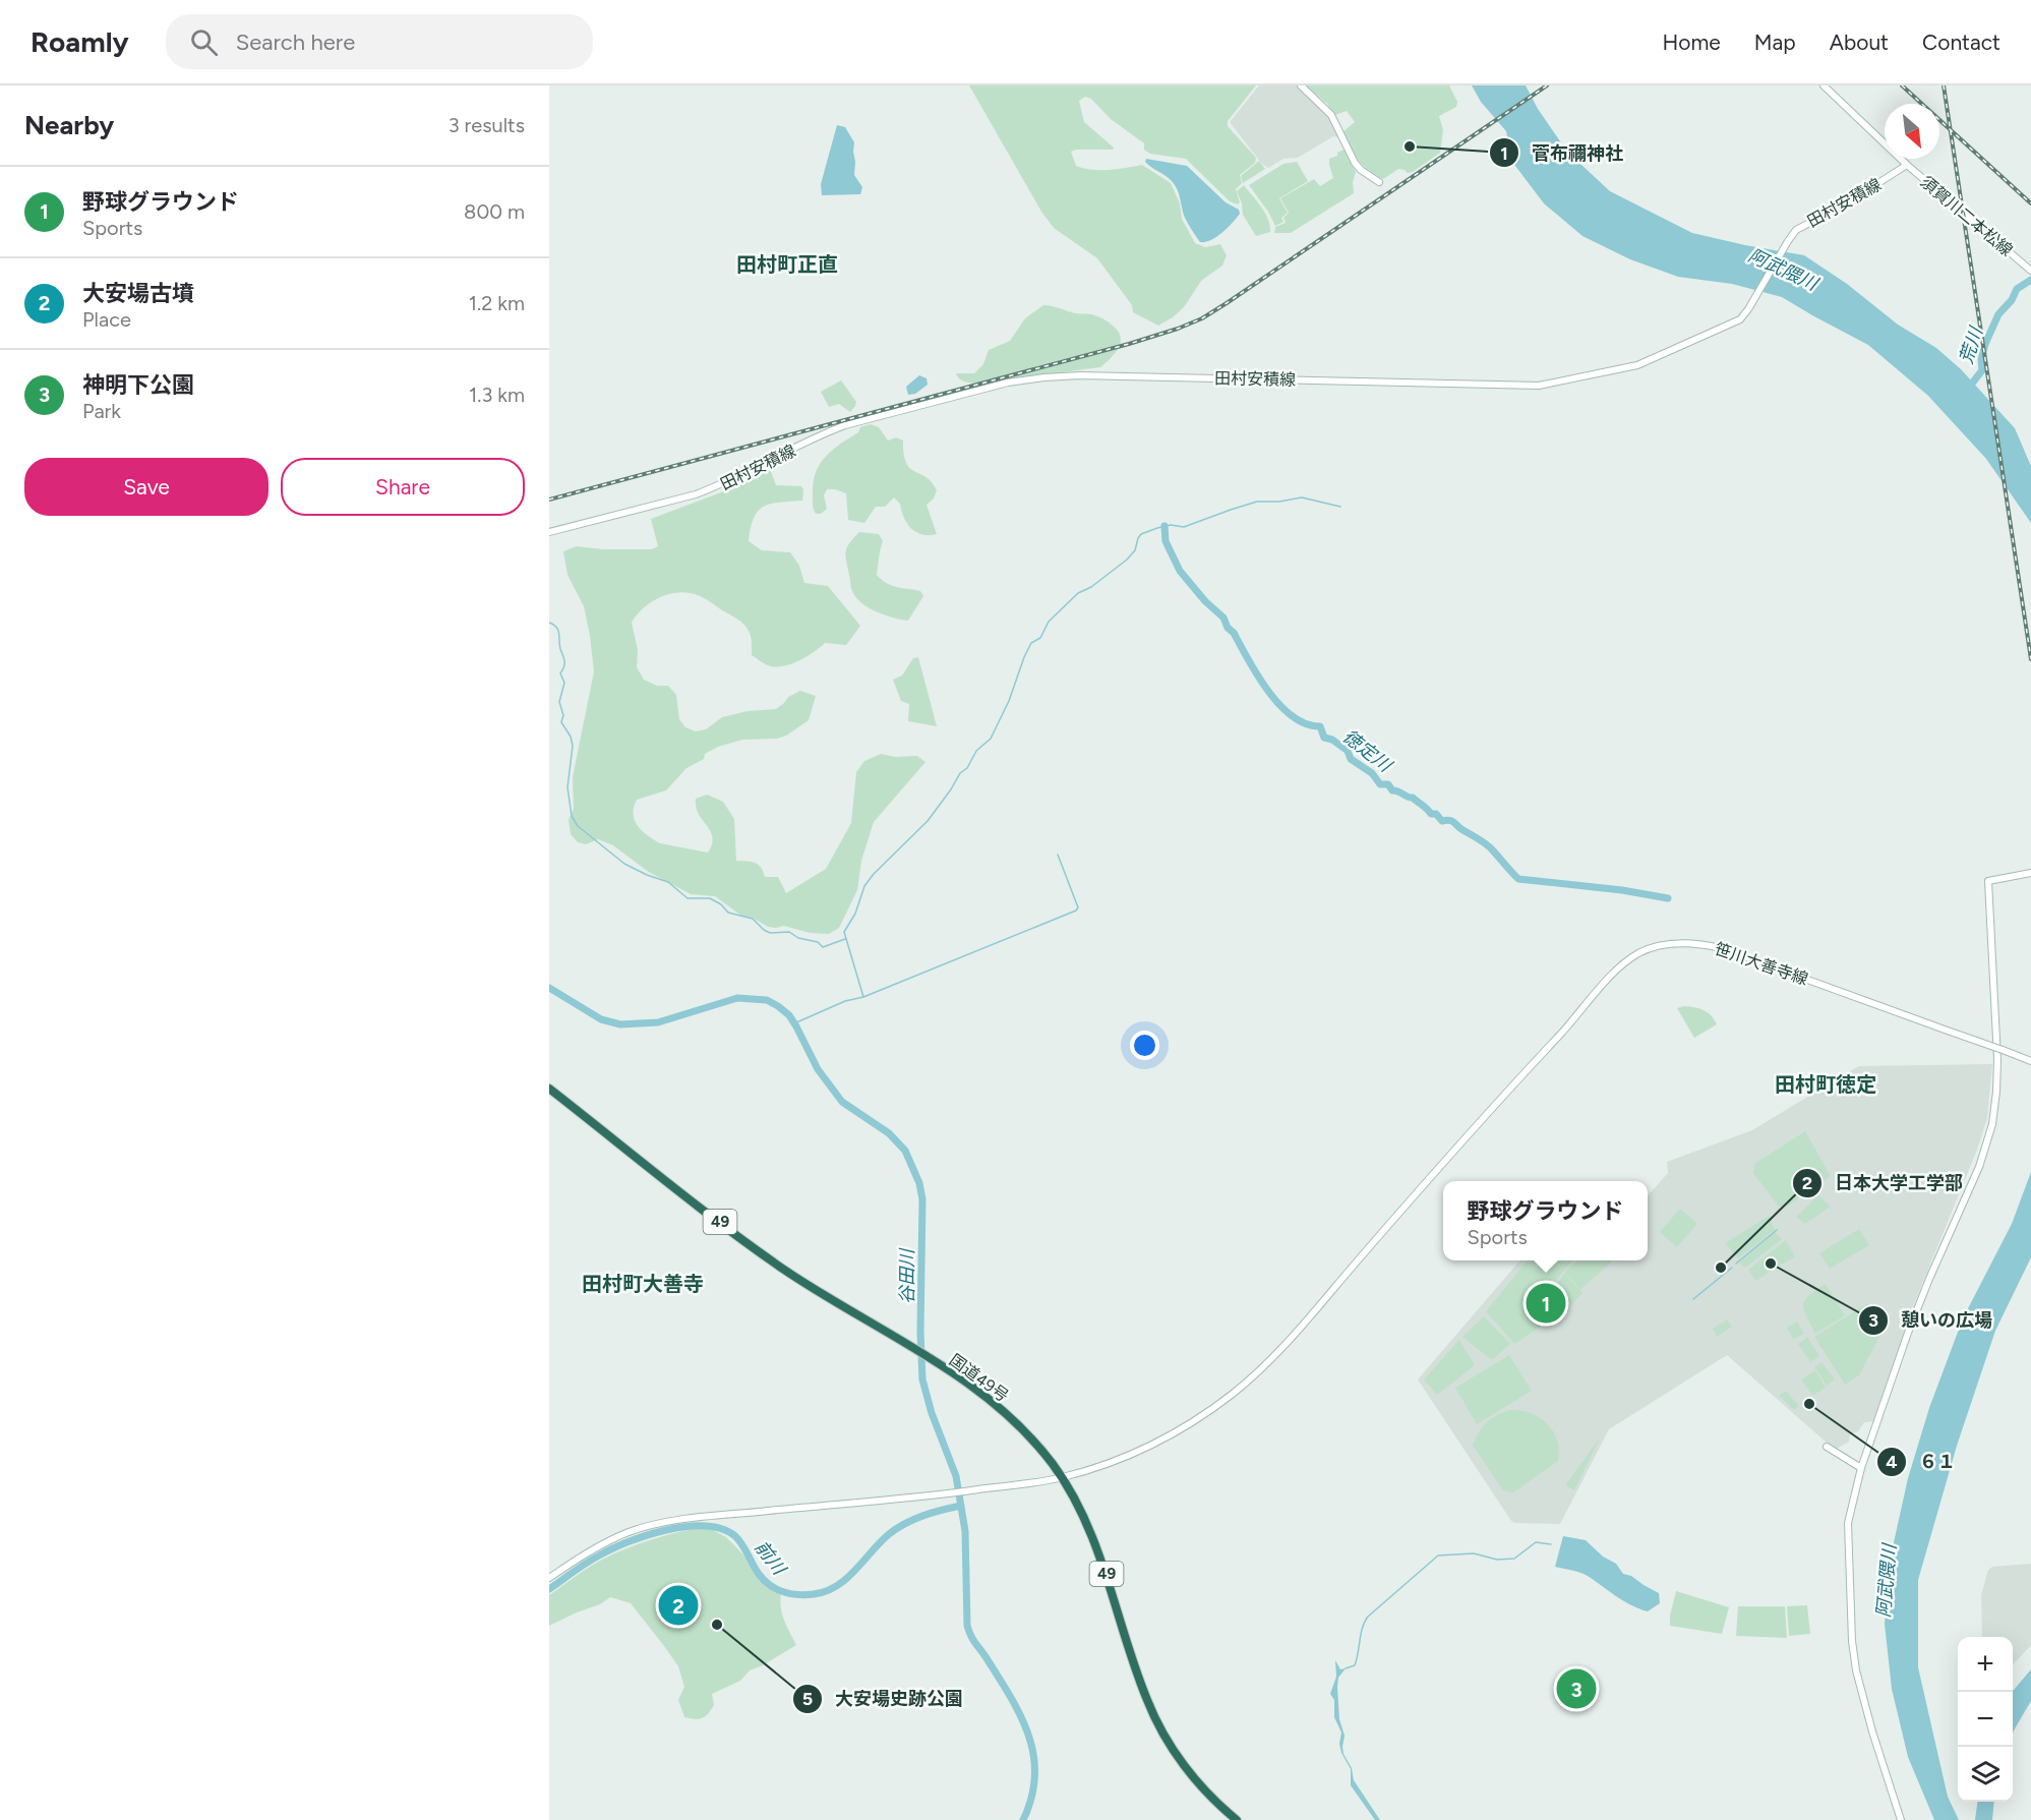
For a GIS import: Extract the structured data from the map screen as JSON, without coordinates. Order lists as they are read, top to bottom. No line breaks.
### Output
{"streets":{"highway":["49","国道49号"],"street":["田村安積線","須賀川二本松線","笹川大善寺線"]},"crossings":[["田村安積線","須賀川二本松線"],["笹川大善寺線","国道49号"]],"districts":["田村町正直","田村町徳定","田村町大善寺"],"water":["阿武隈川","荒川","徳定川","谷田川","前川"],"places":["菅布禰神社","憩いの広場","日本大学工学部","６１","大安場史跡公園"],"north":"bottom right","page":{"header":"Roamly","search":"Search here","nav":["Home","Map","About","Contact"],"heading":["Nearby","3 results"],"list":[{"mark":"1","name":"野球グラウンド","note":"Sports","value":"800 m"},{"mark":"2","name":"大安場古墳","note":"Place","value":"1.2 km"},{"mark":"3","name":"神明下公園","note":"Park","value":"1.3 km"}],"buttons":["Save","Share"],"popup":["野球グラウンド","Sports"],"pins":["1","2","3"],"map_buttons":["+","−"]}}
